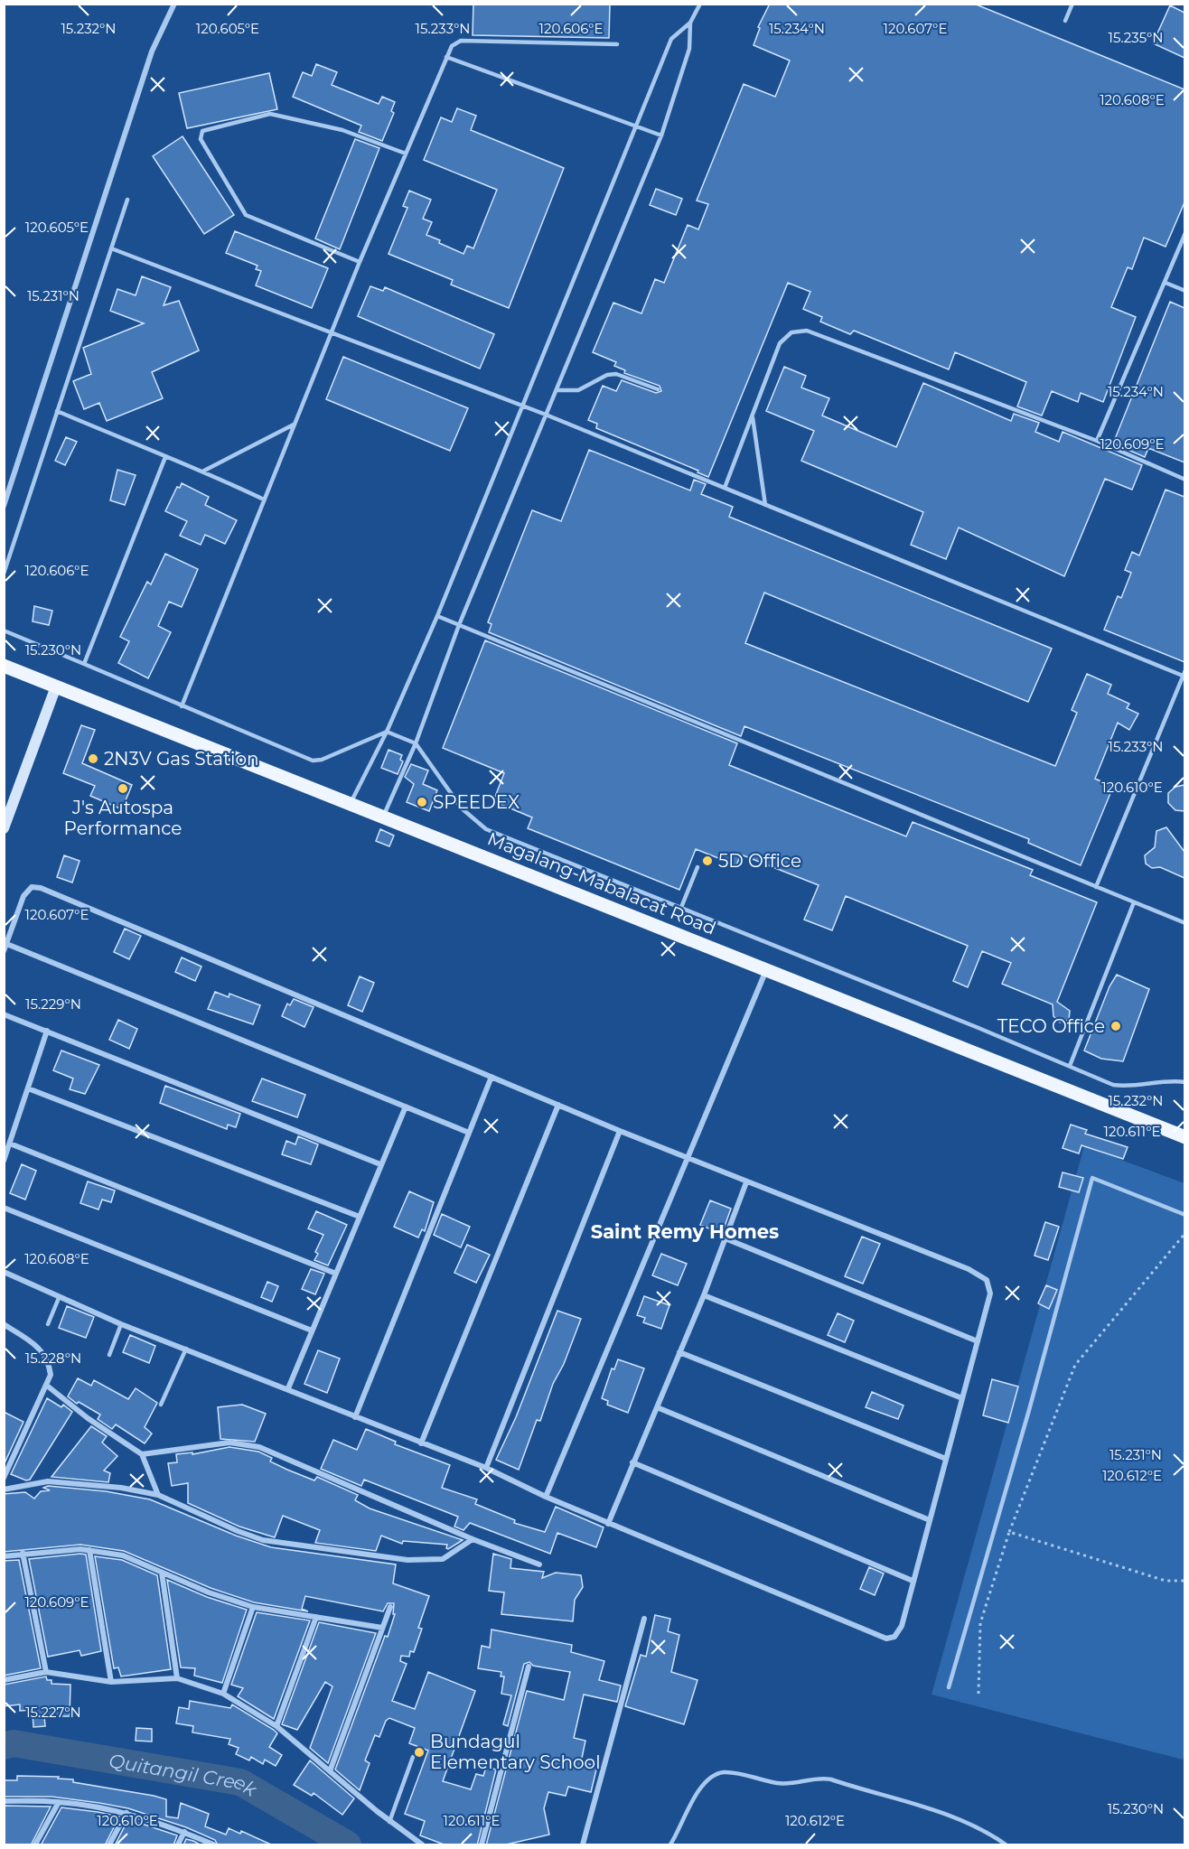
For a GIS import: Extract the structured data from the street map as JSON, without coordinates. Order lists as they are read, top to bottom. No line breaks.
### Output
{"streets":{"main road":["Magalang-Mabalacat Road"]},"districts":["Saint Remy Homes"],"water":["Quitangil Creek"],"places":["2N3V Gas Station","J's Autospa Performance","SPEEDEX","5D Office","TECO Office","Bundagul Elementary School"],"coordinates":["15.232°N","120.605°E","15.233°N","120.606°E","15.234°N","120.607°E","15.235°N","120.608°E","15.231°N","120.609°E","15.230°N","120.610°E","15.229°N","120.611°E","15.228°N","120.612°E","15.227°N"]}
